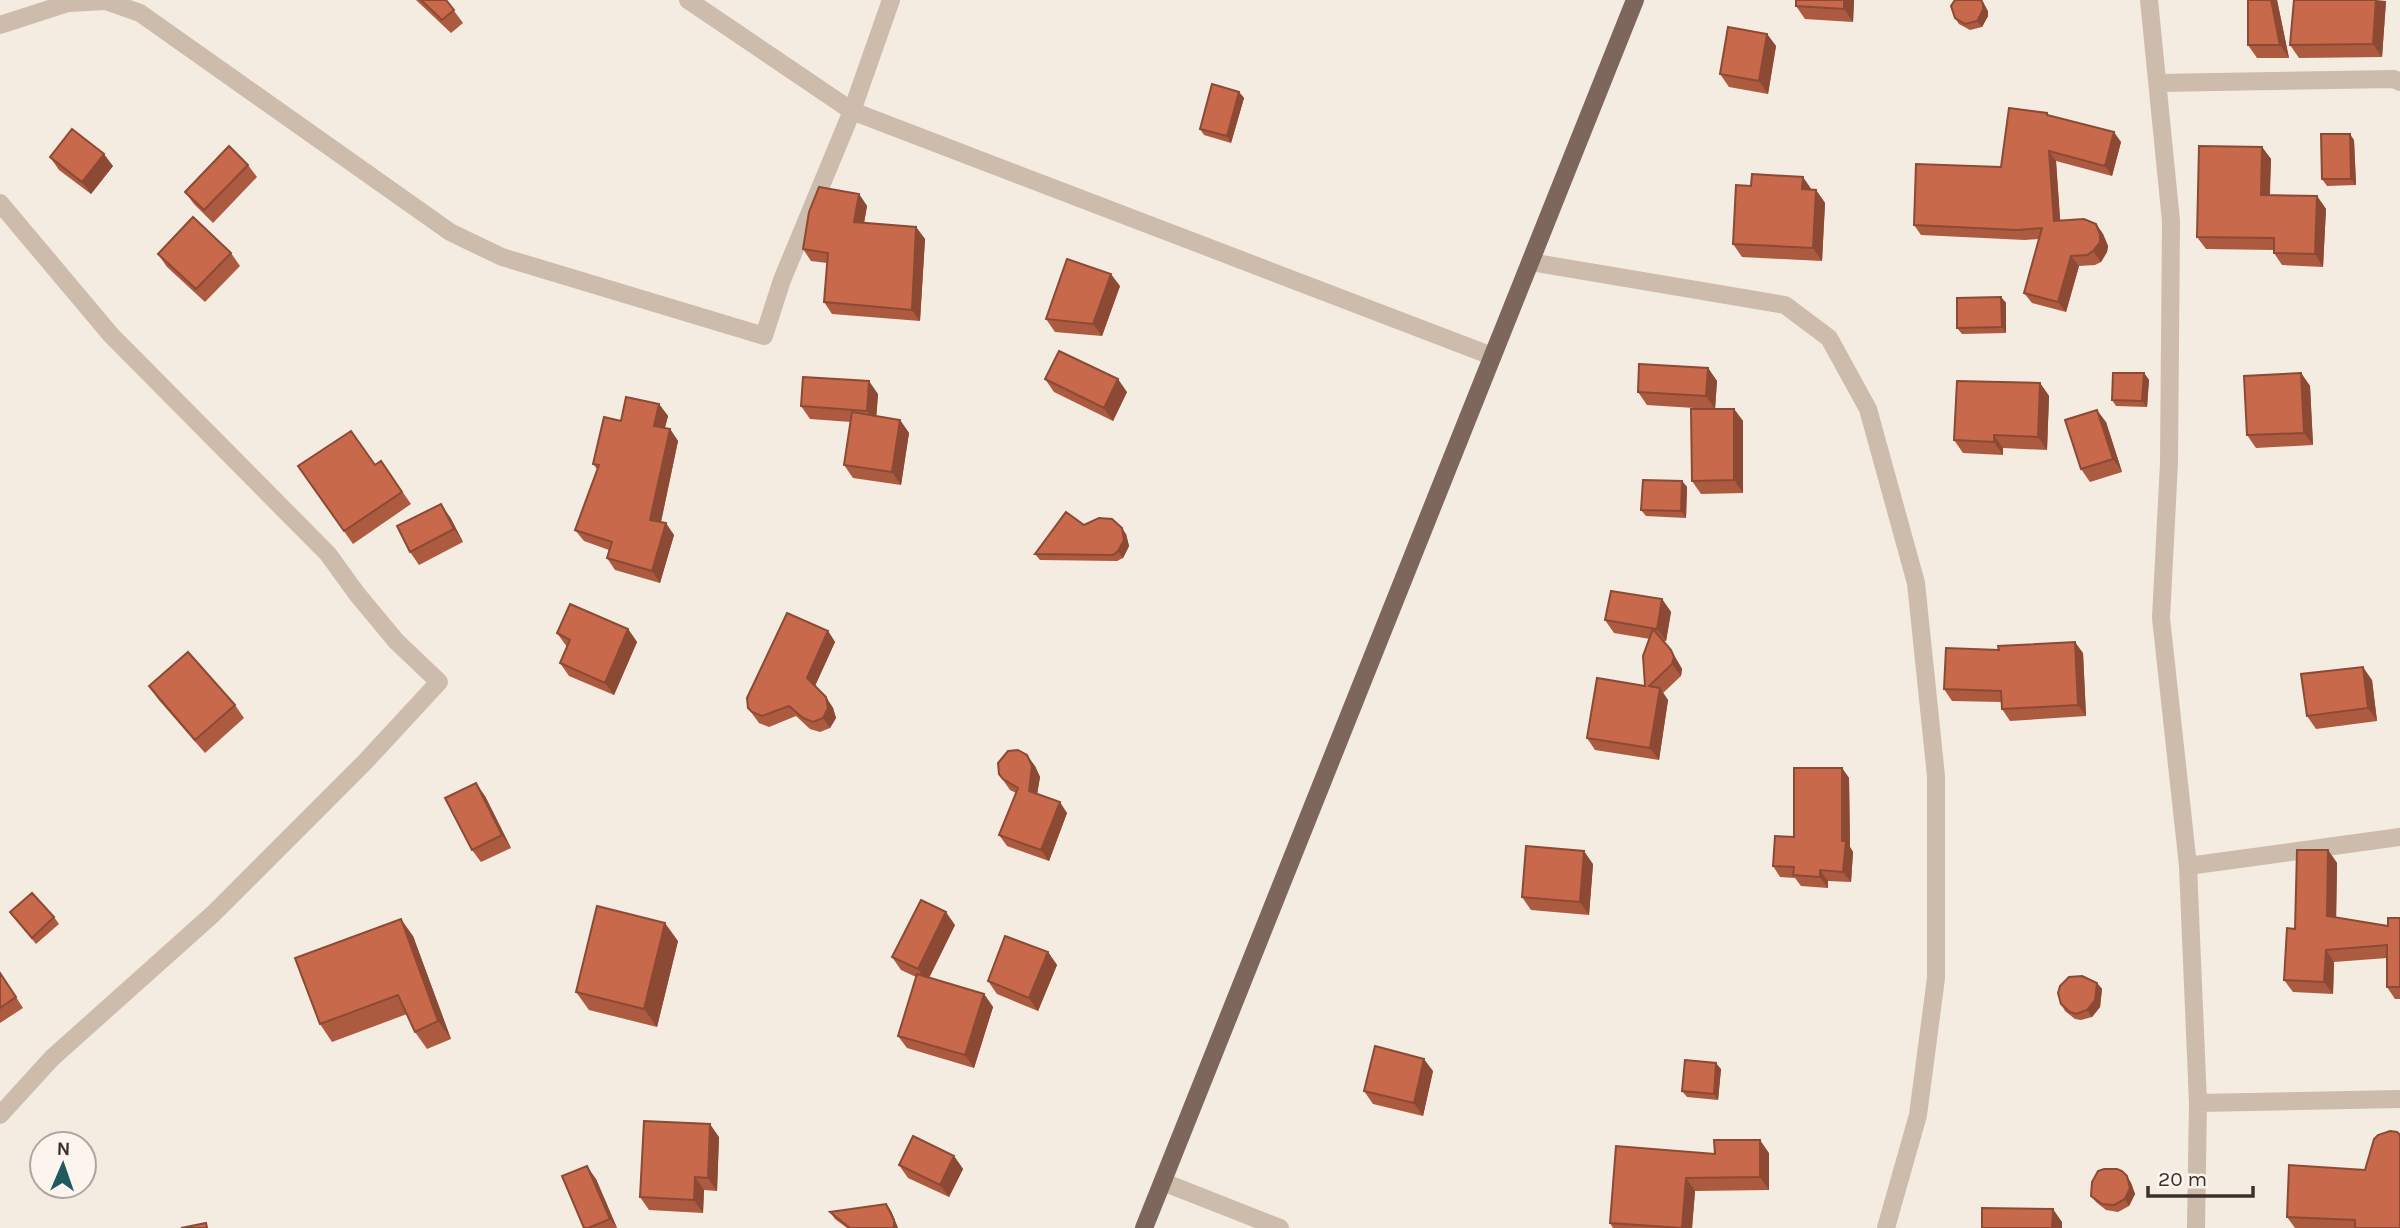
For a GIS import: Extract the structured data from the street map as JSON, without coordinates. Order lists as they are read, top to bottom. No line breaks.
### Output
{"scale_bar":"20 m","north":"top"}
